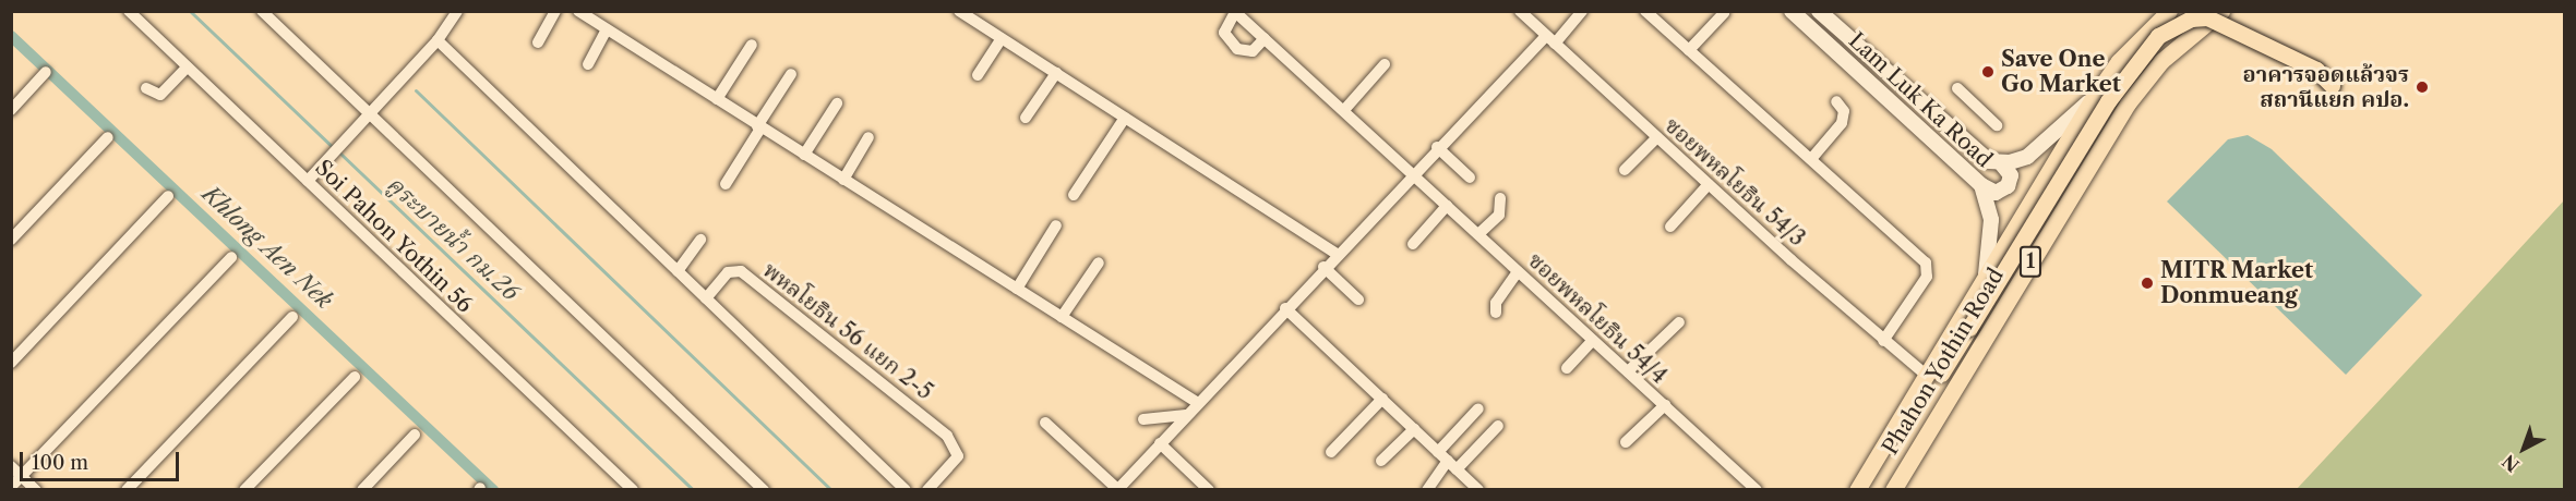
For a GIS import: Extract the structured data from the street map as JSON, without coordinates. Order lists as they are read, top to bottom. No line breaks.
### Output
{"streets":{"main road":["Lam Luk Ka Road","1","Phahon Yothin Road"],"street":["ซอยพหลโยธิน 54/3","Soi Pahon Yothin 56","ซอยพหลโยธิน 54/4","พหลโยธิน 56 แยก 2-5"]},"crossings":[["Lam Luk Ka Road","Phahon Yothin Road"],["ซอยพหลโยธิน 54/3","Phahon Yothin Road"]],"water":["คูระบายน้ำ กม.26","Khlong Aen Nek"],"places":["Save One Go Market","อาคารจอดแล้วจร สถานีแยก คปอ.","MITR Market Donmueang"],"scale_bar":"100 m","north":"bottom left"}
